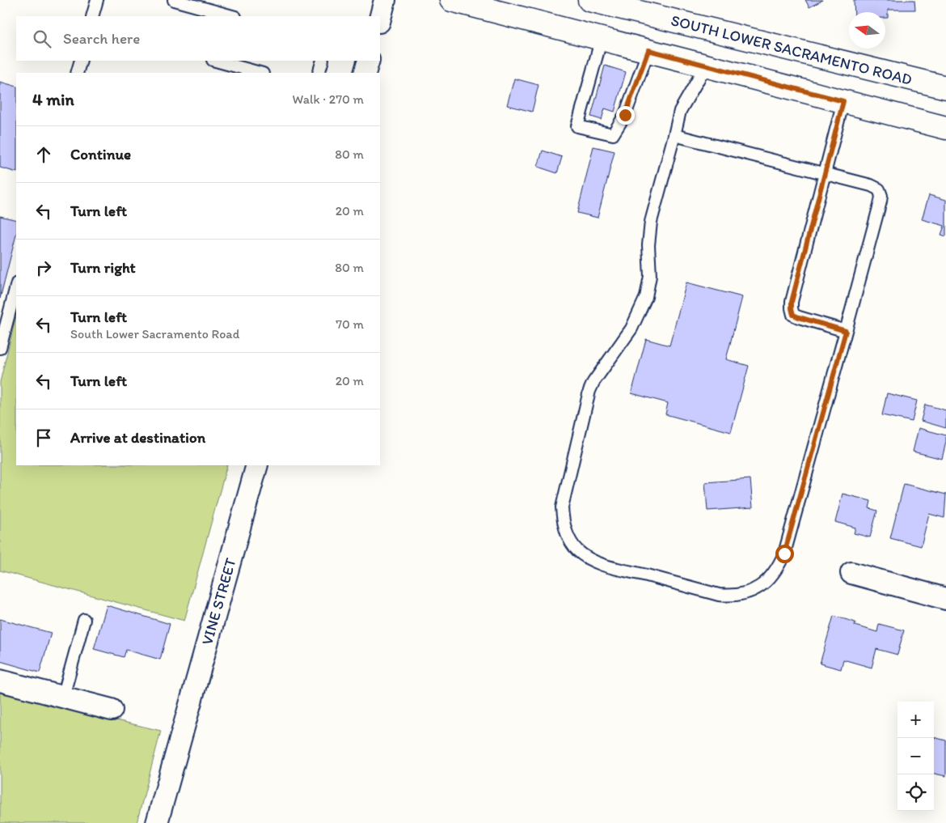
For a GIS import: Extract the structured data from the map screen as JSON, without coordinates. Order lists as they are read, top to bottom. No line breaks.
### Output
{"streets":{"main road":["SOUTH LOWER SACRAMENTO ROAD"],"street":["VINE STREET"]},"north":"left","page":{"search":"Search here","heading":["4 min","Walk · 270 m"],"list":[["Continue","80 m"],["Turn left","20 m"],["Turn right","80 m"],["Turn left","South Lower Sacramento Road","70 m"],["Turn left","20 m"],"Arrive at destination"],"map_buttons":["+","−"]}}
